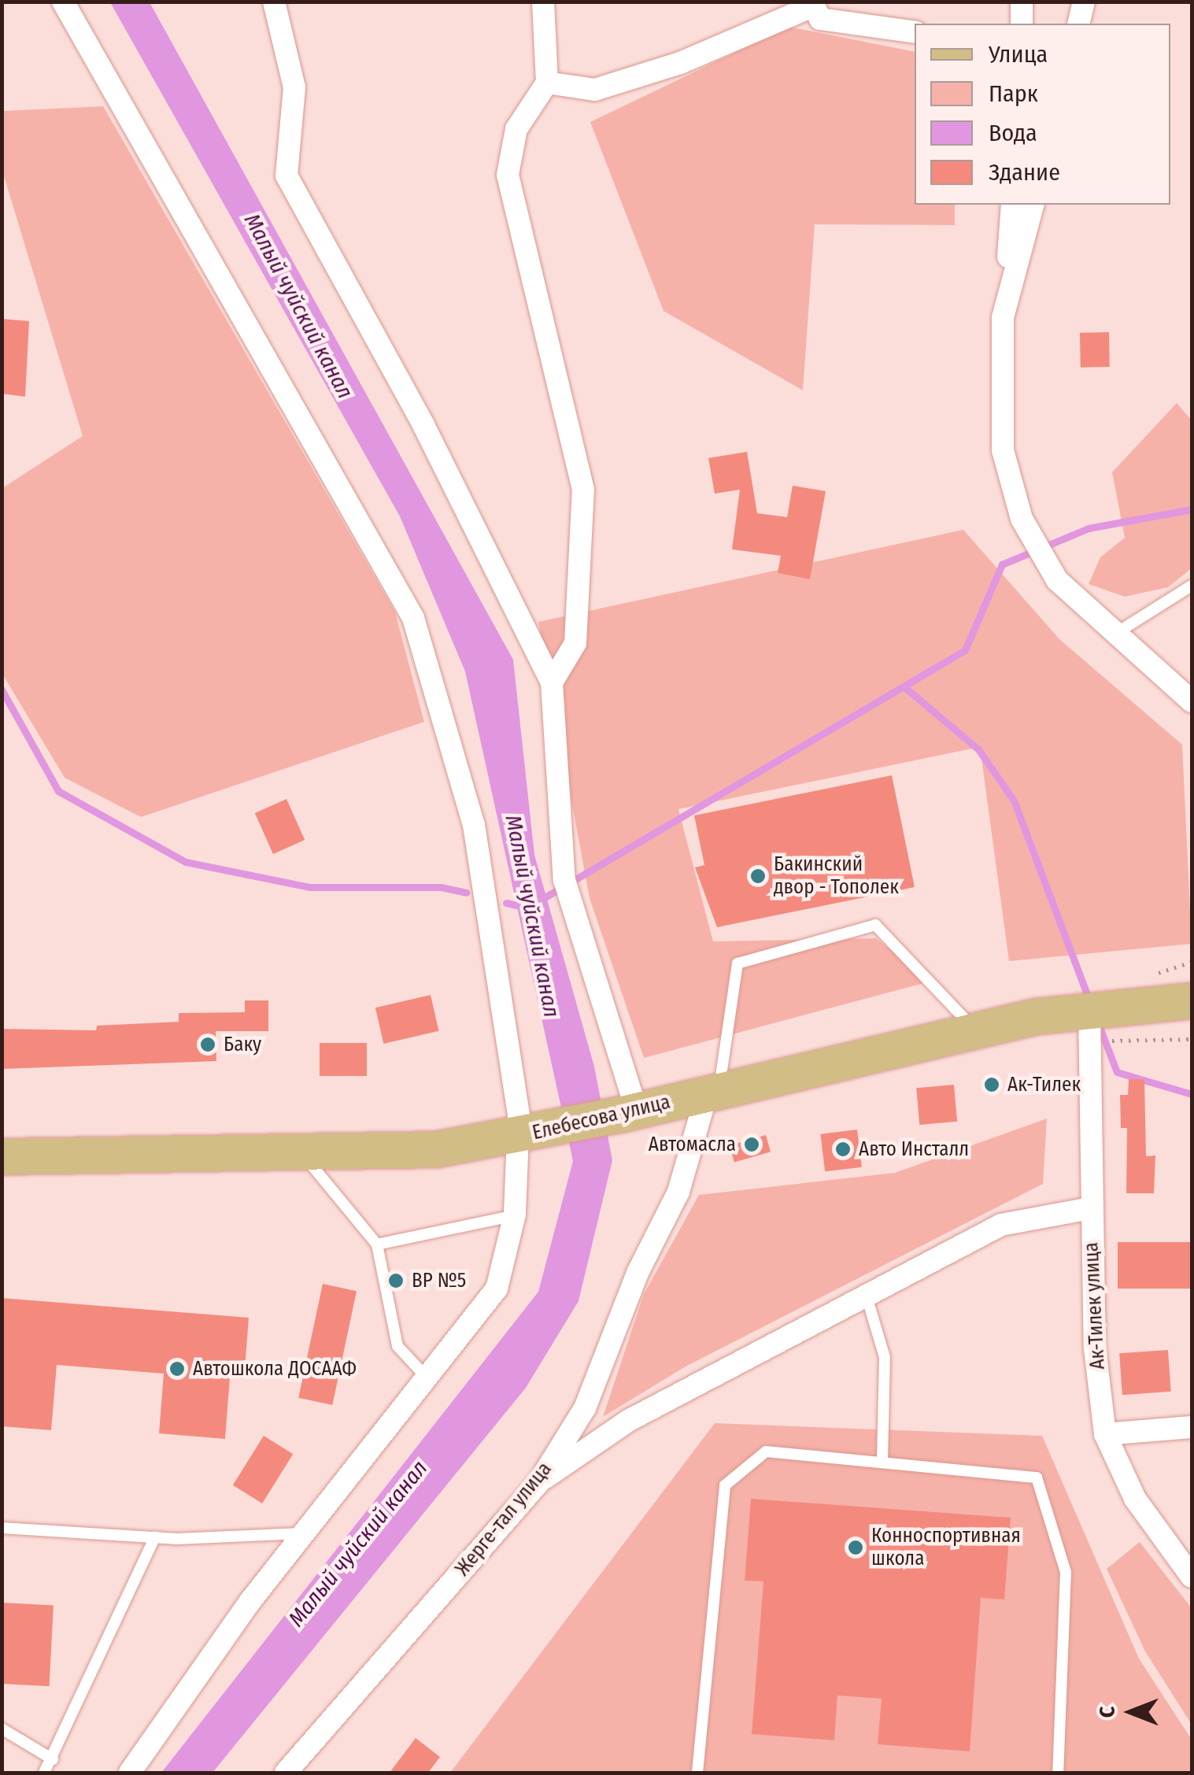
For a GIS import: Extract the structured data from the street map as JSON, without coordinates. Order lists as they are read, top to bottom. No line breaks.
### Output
{"streets":{"main road":["Елебесова улица"],"street":["Ак-Тилек улица","Жерге-тал улица"]},"crossings":[["Елебесова улица","Ак-Тилек улица"],["Елебесова улица","Жерге-тал улица"]],"water":["Малый чуйский канал"],"places":["Бакинский двор - Тополек","Баку","Ак-Тилек","Автомасла","Авто Инсталл","BP №5","Автошкола ДОСААФ","Конноспортивная школа"],"legend":["Улица","Парк","Вода","Здание"],"north":"left"}
